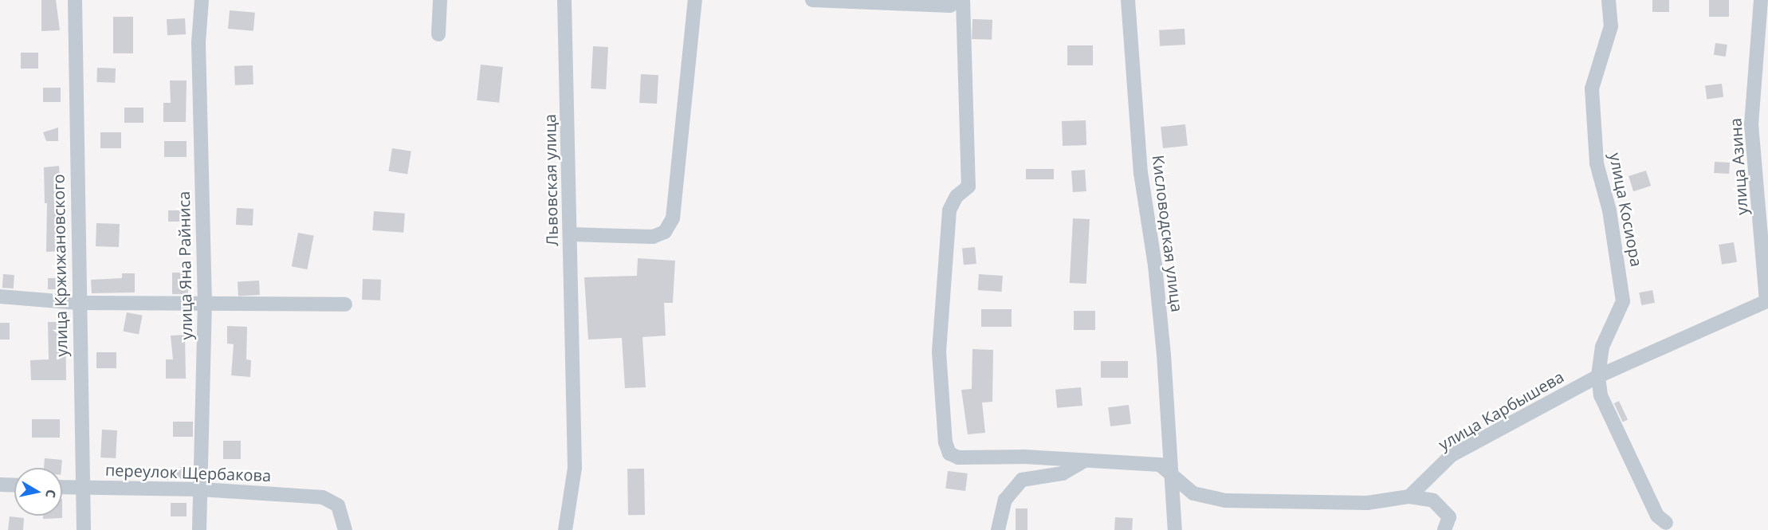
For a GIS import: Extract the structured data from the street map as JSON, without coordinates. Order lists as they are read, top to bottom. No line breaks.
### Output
{"streets":{"street":["улица Азина","Львовская улица","улица Косиора","Кисловодская улица","улица Кржижановского","улица Яна Райниса","улица Карбышева","переулок Щербакова"]},"crossings":[["улица Азина","улица Карбышева"],["улица Косиора","улица Карбышева"],["улица Кржижановского","переулок Щербакова"],["улица Яна Райниса","переулок Щербакова"]],"north":"right"}
